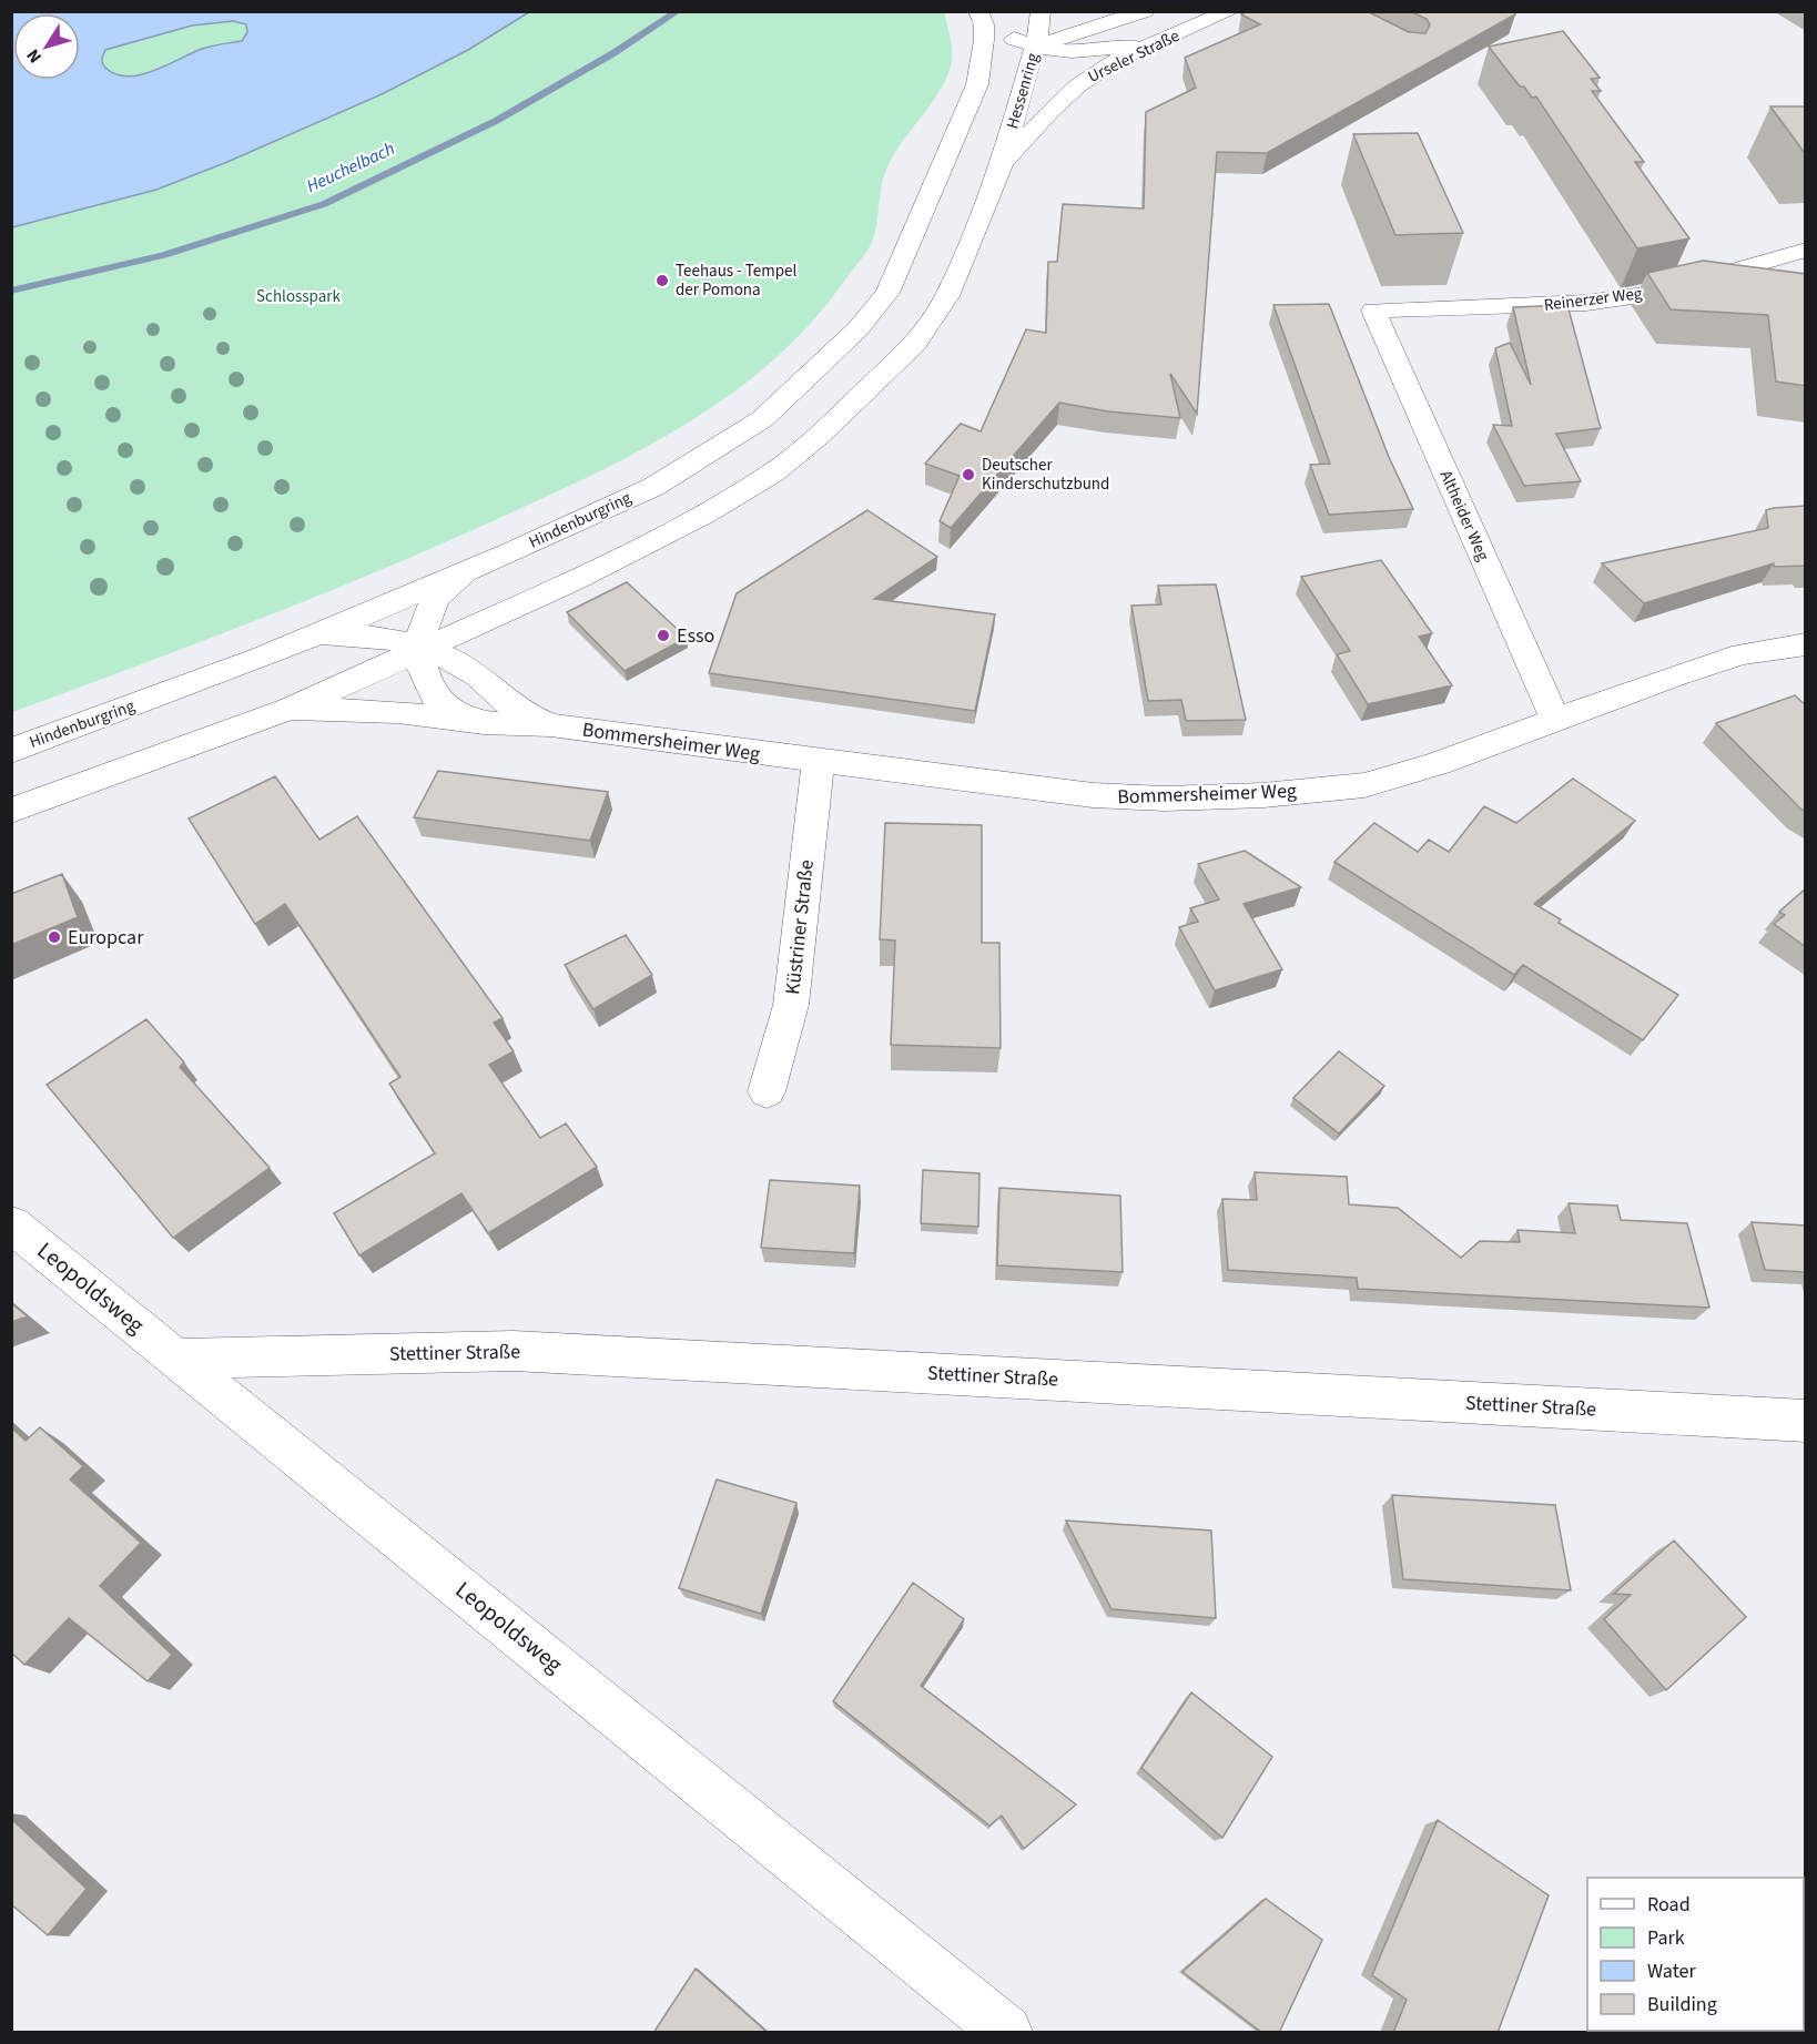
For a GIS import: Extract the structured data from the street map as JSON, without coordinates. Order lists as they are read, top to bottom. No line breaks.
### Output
{"streets":{"street":["Urseler Straße","Hessenring","Reinerzer Weg","Altheider Weg","Hindenburgring","Bommersheimer Weg","Küstriner Straße","Leopoldsweg","Stettiner Straße"]},"crossings":[["Urseler Straße","Hessenring"],["Urseler Straße","Hindenburgring"],["Reinerzer Weg","Altheider Weg"],["Altheider Weg","Bommersheimer Weg"],["Hindenburgring","Bommersheimer Weg"],["Bommersheimer Weg","Küstriner Straße"],["Leopoldsweg","Stettiner Straße"]],"water":["Heuchelbach"],"parks":["Schlosspark"],"places":["Teehaus - Tempel der Pomona","Deutscher Kinderschutzbund","Esso","Europcar"],"legend":["Road","Park","Water","Building"],"north":"bottom left"}
